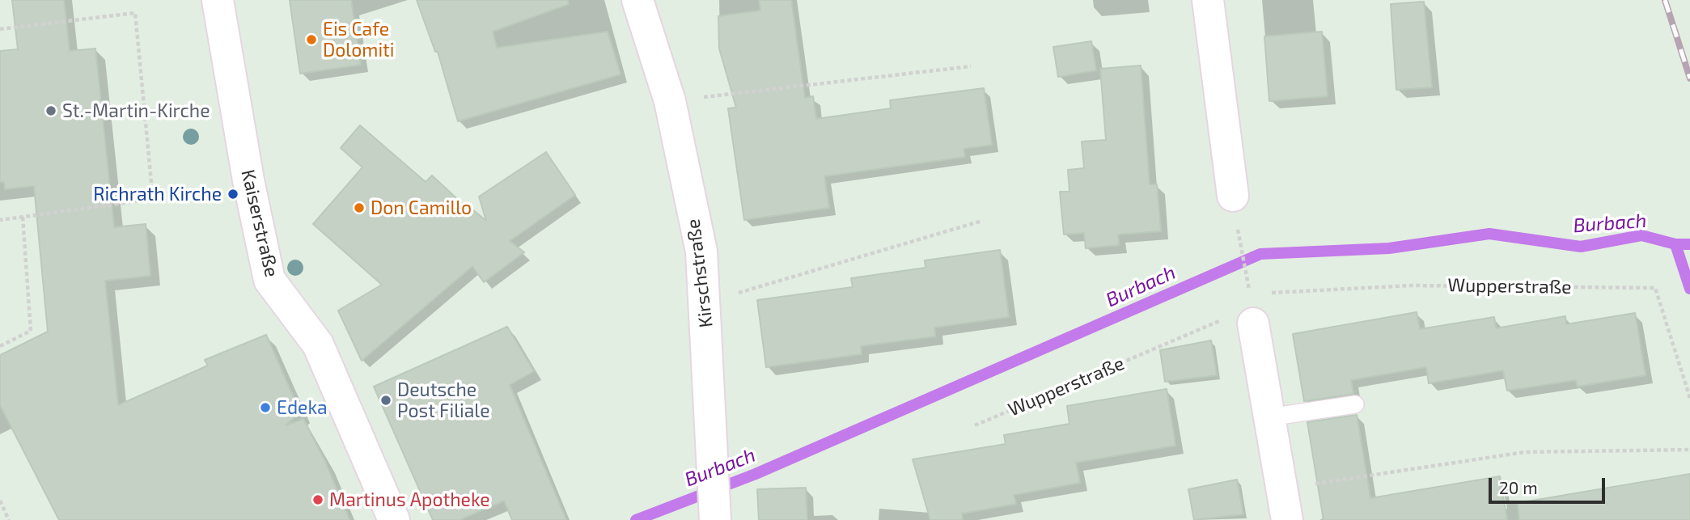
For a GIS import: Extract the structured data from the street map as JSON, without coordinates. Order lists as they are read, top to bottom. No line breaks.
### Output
{"streets":{"street":["Kaiserstraße","Kirschstraße"],"path":["Wupperstraße"]},"water":["Burbach"],"places":["Eis Cafe Dolomiti","St.-Martin-Kirche","Richrath Kirche","Don Camillo","Deutsche Post Filiale","Edeka","Martinus Apotheke"],"scale_bar":"20 m"}
